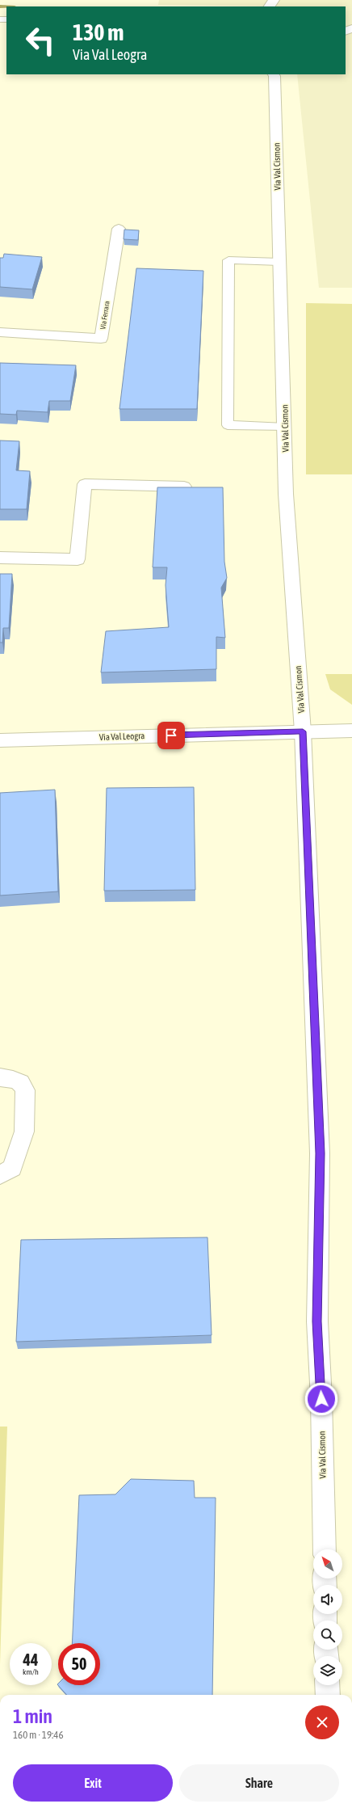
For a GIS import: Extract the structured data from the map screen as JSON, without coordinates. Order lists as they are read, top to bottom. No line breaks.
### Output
{"streets":{"main road":["Via Val Cismon","Via Ferrara","Via Val Leogra"]},"crossings":[["Via Val Cismon","Via Val Leogra"]],"north":"top left","page":{"turn":["130 m","Via Val Leogra"],"speed":"44 km/h","limit":"50","heading":["1 min","160 m · 19:46"],"buttons":["Exit","Share"]}}
